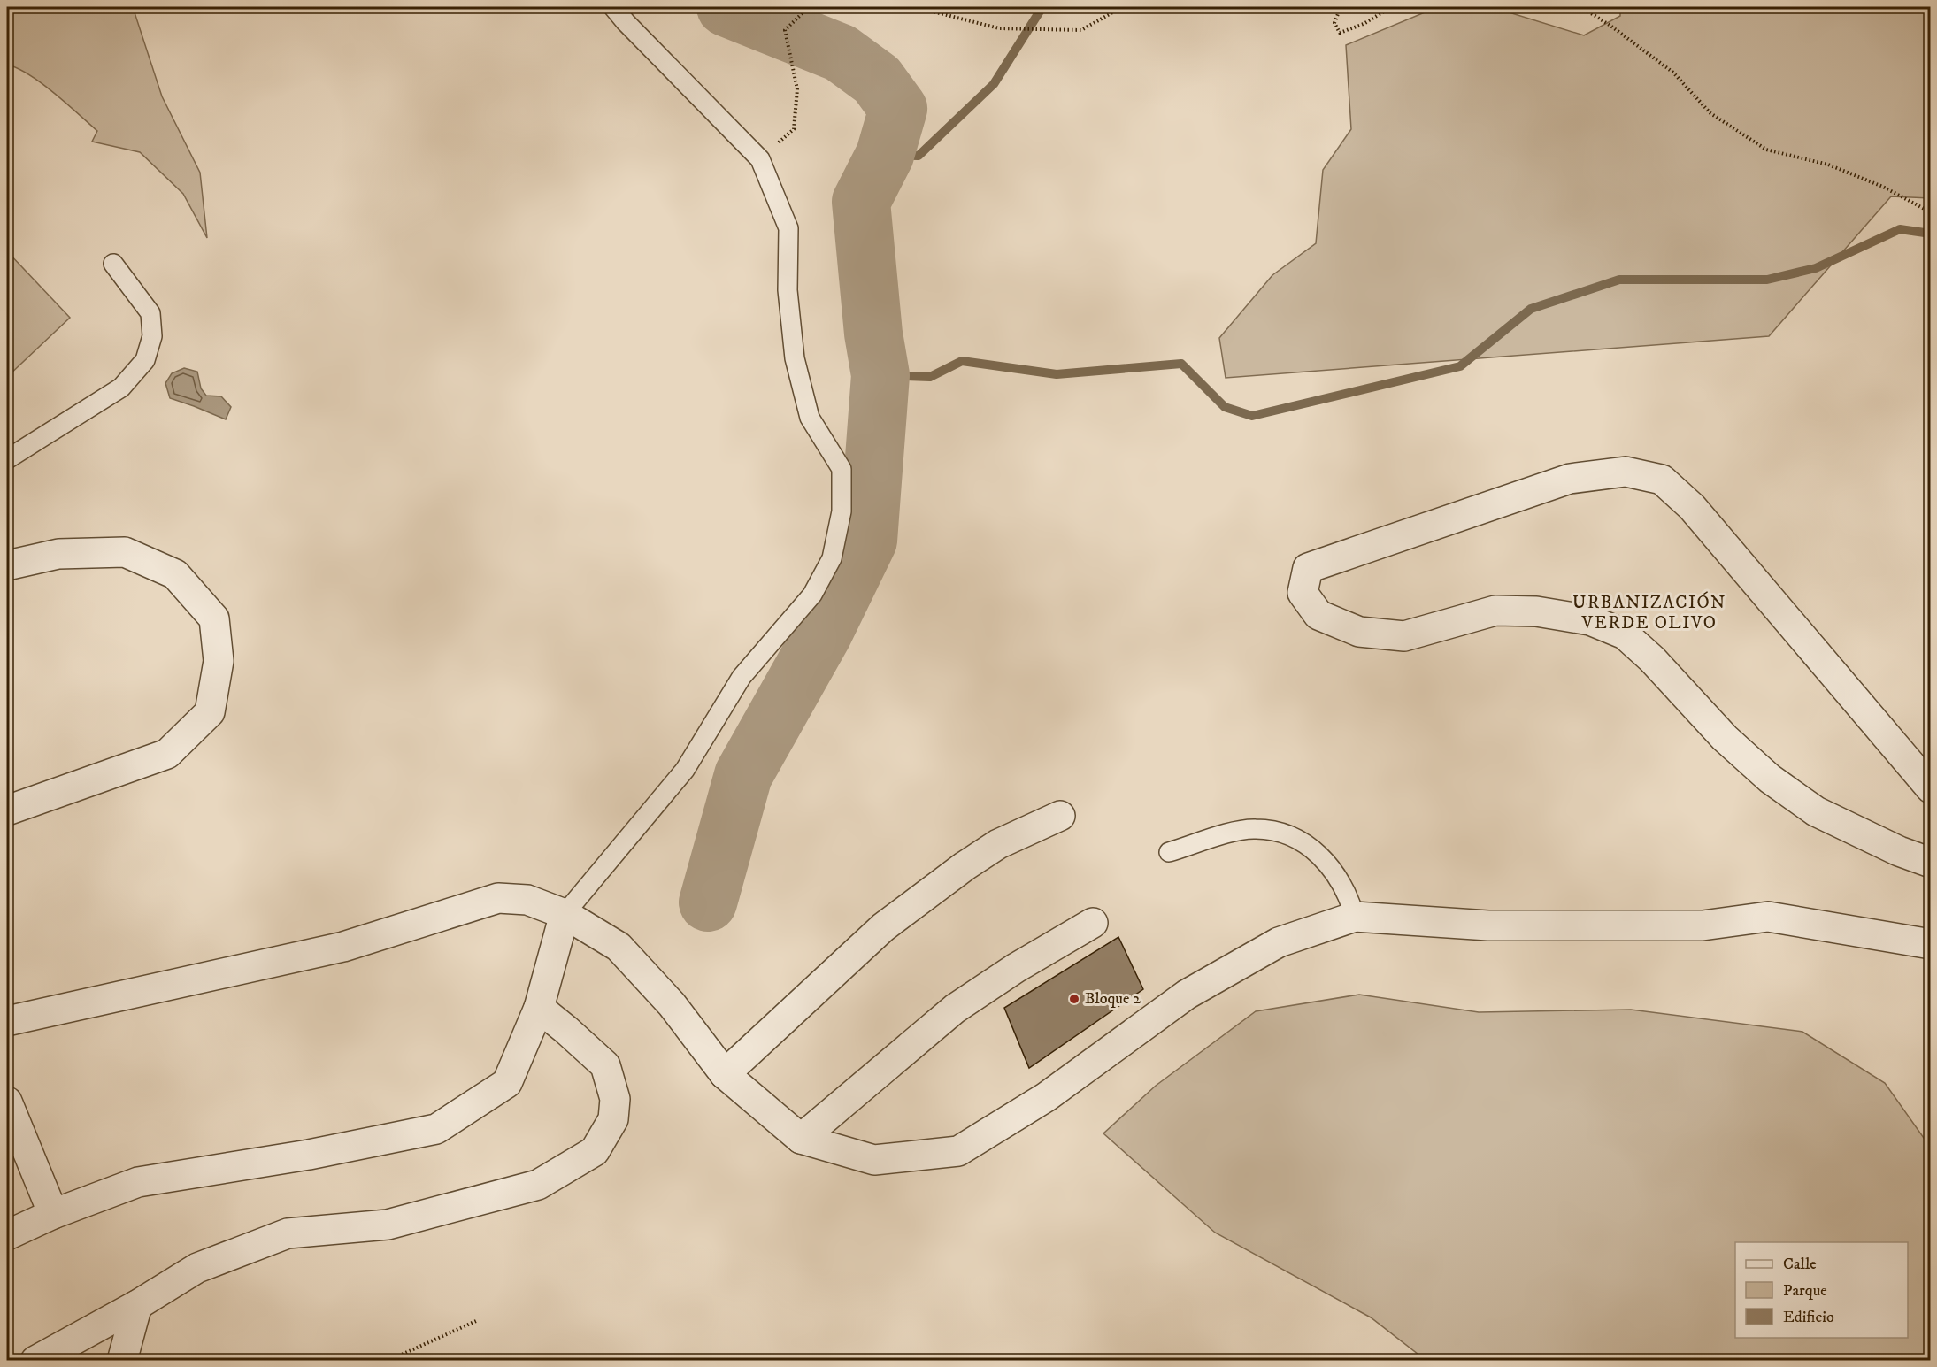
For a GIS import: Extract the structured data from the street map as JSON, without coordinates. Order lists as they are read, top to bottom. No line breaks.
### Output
{"districts":["URBANIZACIÓN VERDE OLIVO"],"places":["Bloque 2"],"legend":["Calle","Parque","Edificio"]}
